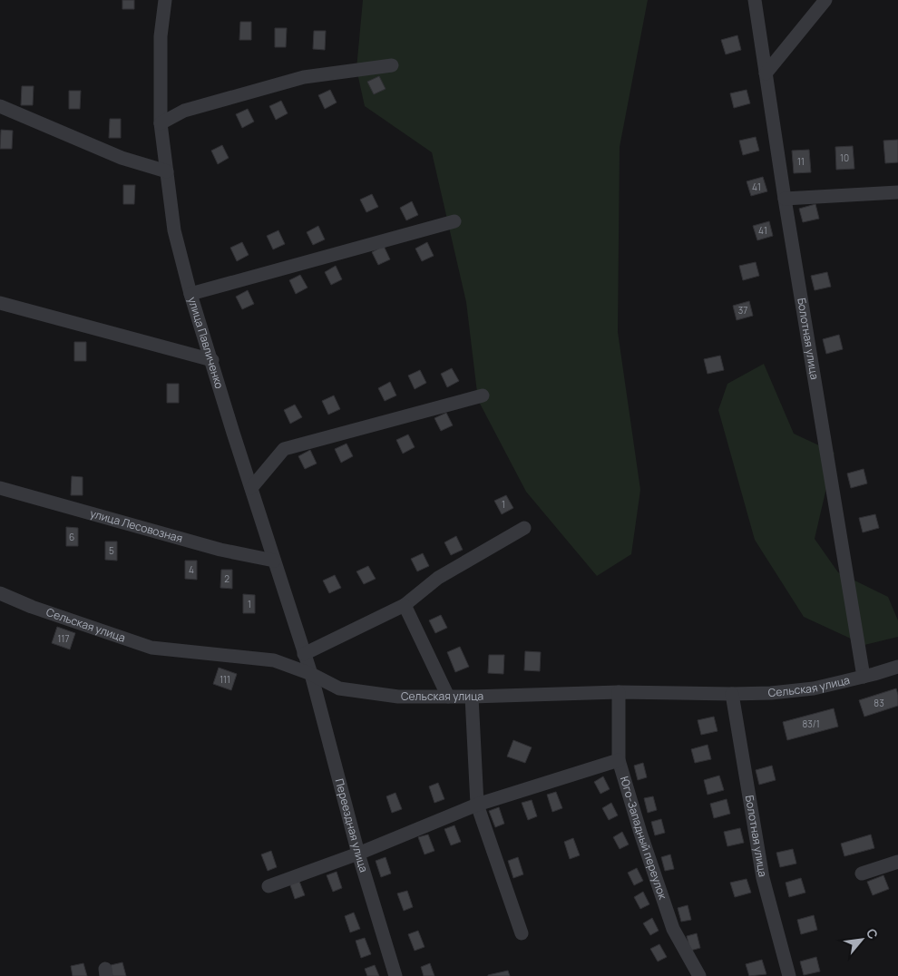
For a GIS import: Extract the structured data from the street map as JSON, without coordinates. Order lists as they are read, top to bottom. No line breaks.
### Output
{"streets":{"street":["Болотная улица","улица Павличенко","улица Лесовозная","Сельская улица","Переездная улица","Юго-Западный переулок"]},"crossings":[["Болотная улица","Сельская улица"],["улица Павличенко","улица Лесовозная"],["улица Павличенко","Сельская улица"],["улица Павличенко","Переездная улица"],["Сельская улица","Переездная улица"],["Сельская улица","Юго-Западный переулок"]],"house_numbers":["10","11","41","41","37","1","6","5","4","2","1","117","111","83","83/1"],"north":"top right"}
